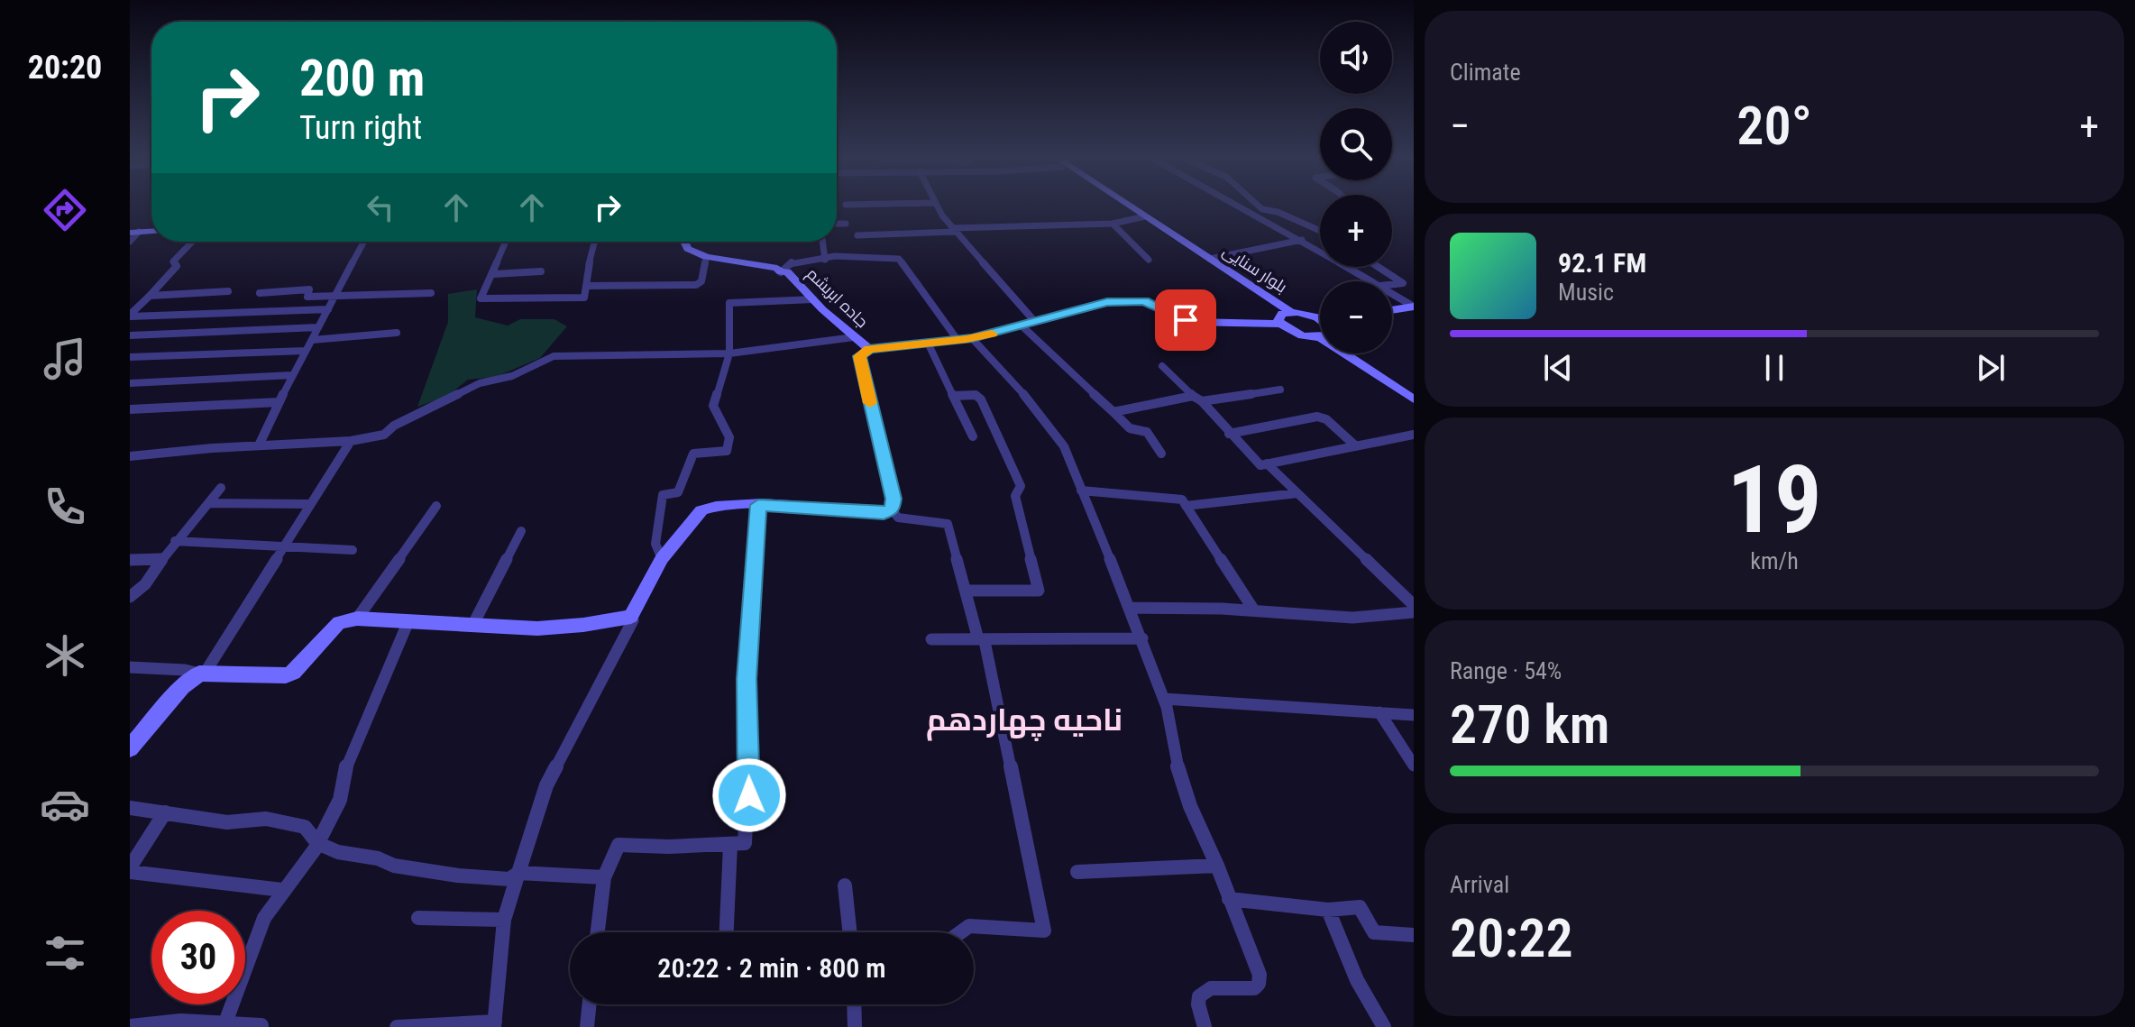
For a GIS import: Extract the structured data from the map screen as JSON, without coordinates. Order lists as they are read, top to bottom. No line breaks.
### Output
{"streets":{"main road":["بلوار سنایی","جاده ابریشم"]},"crossings":[["بلوار سنایی","جاده ابریشم"]],"districts":["ناحیه چهاردهم"],"page":{"tabs":"20:20","tile":["Climate",["19","km/h"],["Range · 54%","270 km"],["Arrival","20:22"]],"map_buttons":["+","−"],"turn":["200 m","Turn right"],"heat":["−","20°","+"],"song":["92.1 FM","Music"],"limit":"30","trip":"20:22 · 2 min · 800 m"}}
